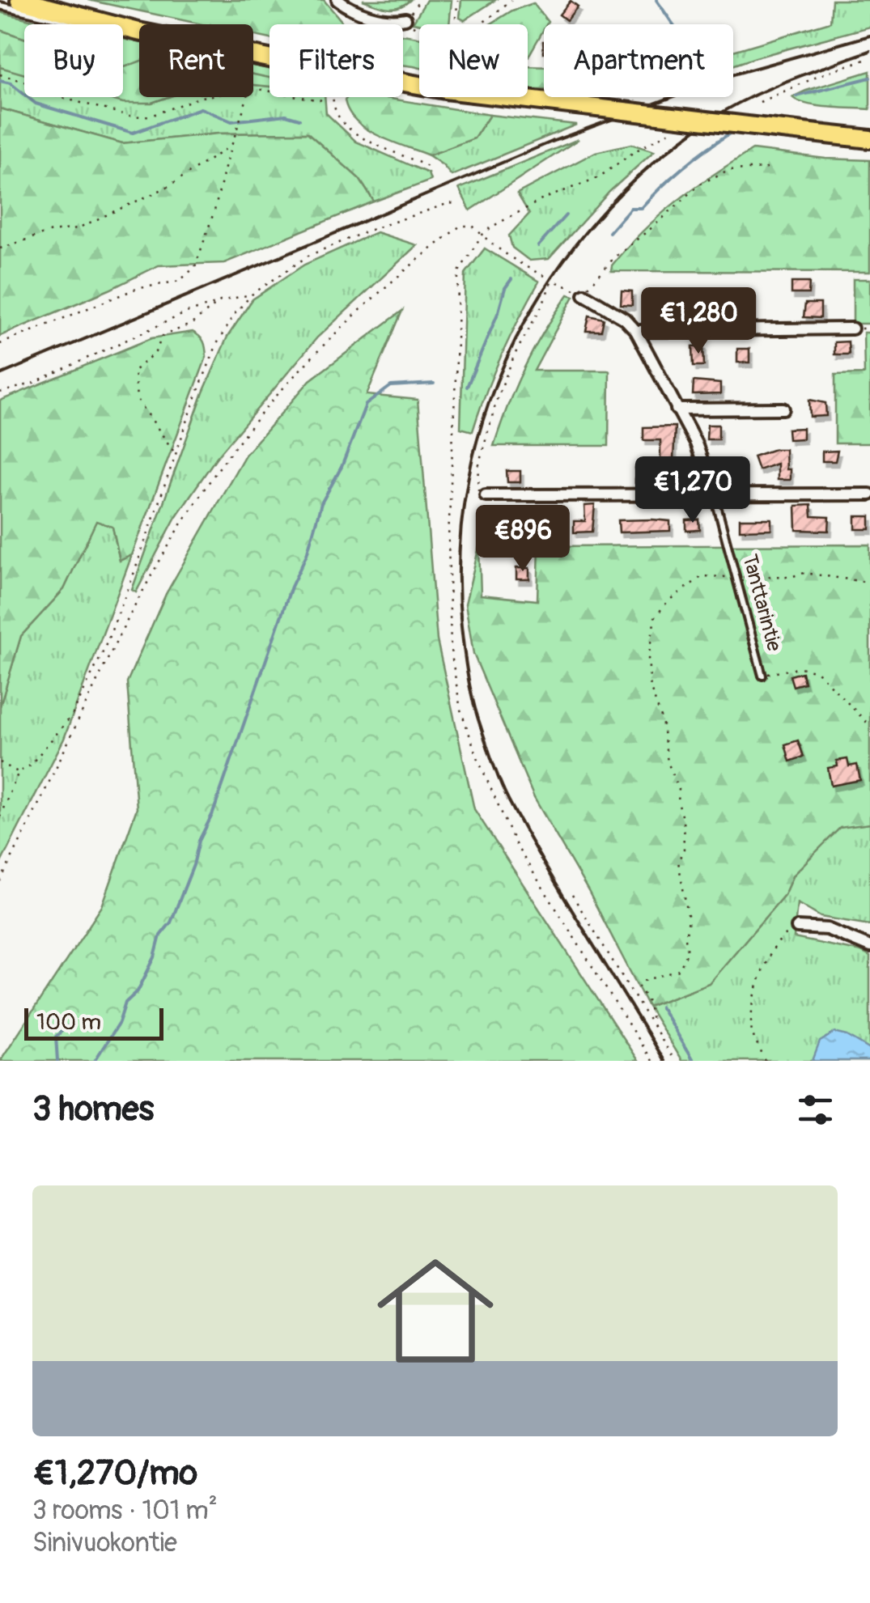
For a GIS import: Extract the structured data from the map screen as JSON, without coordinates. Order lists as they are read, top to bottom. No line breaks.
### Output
{"streets":{"street":["Tanttarintie"]},"scale_bar":"100 m","page":{"chip":["Buy","Rent","Filters","New","Apartment"],"price":["€1,280","€1,270","€896"],"scale":"100 m","heading":"3 homes","list":[{"name":"€1,270/mo","note":"3 rooms · 101 m² · Sinivuokontie"}]}}
